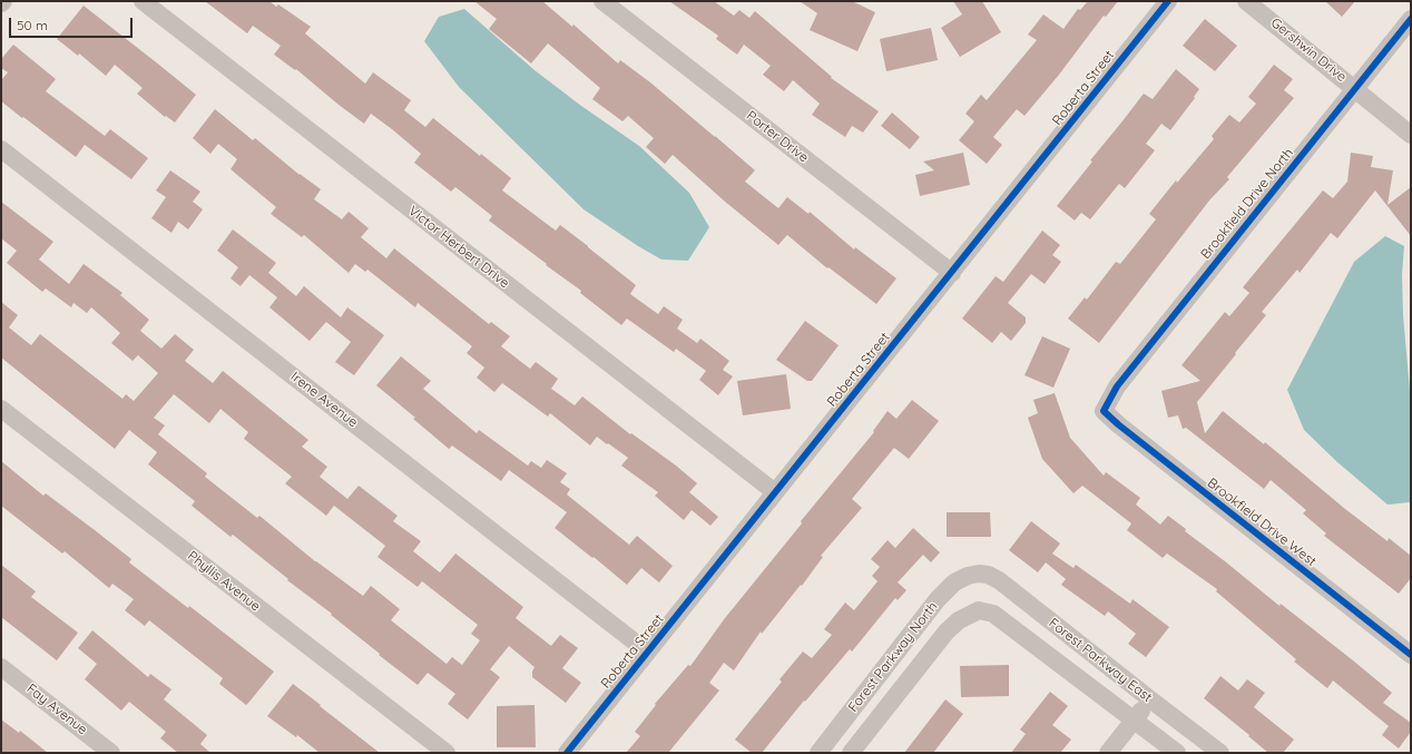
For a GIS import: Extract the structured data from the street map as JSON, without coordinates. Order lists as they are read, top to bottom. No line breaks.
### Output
{"streets":{"street":["Gershwin Drive","Roberta Street","Porter Drive","Brookfield Drive North","Victor Herbert Drive","Irene Avenue","Brookfield Drive West","Phyllis Avenue","Forest Parkway North","Forest Parkway East","Fay Avenue"]},"crossings":[["Gershwin Drive","Brookfield Drive North"],["Roberta Street","Porter Drive"],["Roberta Street","Victor Herbert Drive"],["Roberta Street","Irene Avenue"],["Brookfield Drive North","Brookfield Drive West"],["Forest Parkway North","Forest Parkway East"]],"scale_bar":"50 m"}
